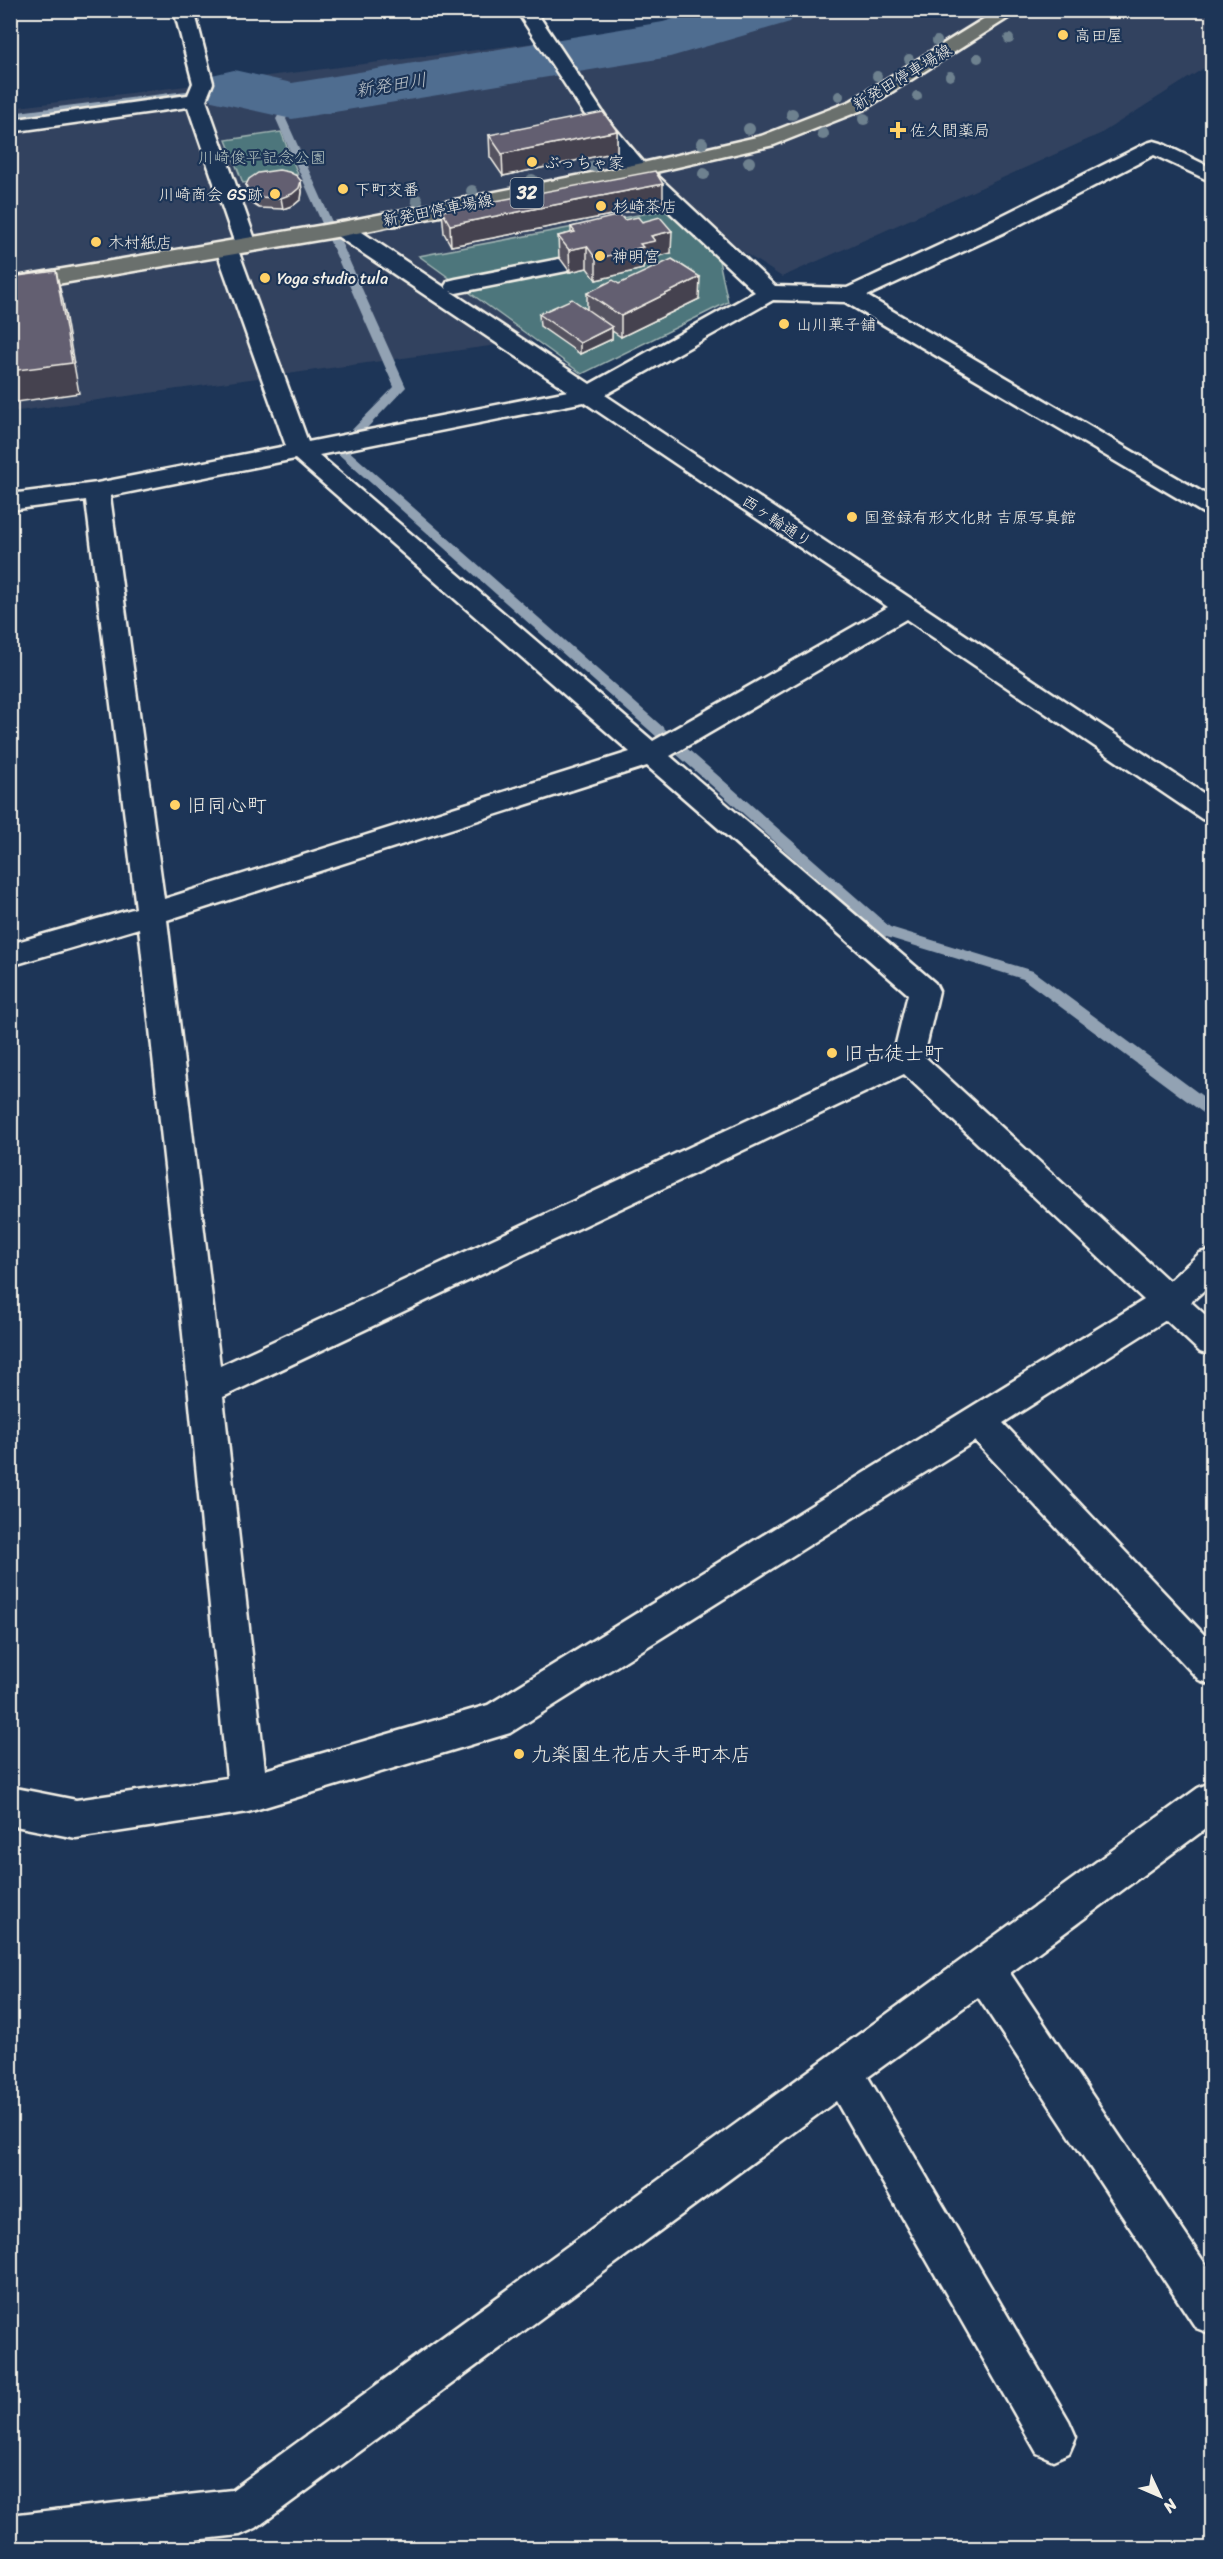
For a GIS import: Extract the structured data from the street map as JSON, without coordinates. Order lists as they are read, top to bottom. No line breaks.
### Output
{"streets":{"main road":["新発田停車場線","32"],"street":["西ヶ輪通り"]},"crossings":[["新発田停車場線","西ヶ輪通り"]],"water":["新発田川"],"parks":["川崎俊平記念公園"],"places":{"other":["高田屋","ぶっちゃ家","下町交番","川崎商会 GS跡","杉崎茶店","木村紙店","神明宮","Yoga studio tula","山川菓子舗","国登録有形文化財 吉原写真館","旧同心町","旧古徒士町","九楽園生花店大手町本店"],"health":["佐久間薬局"]},"north":"bottom right"}
